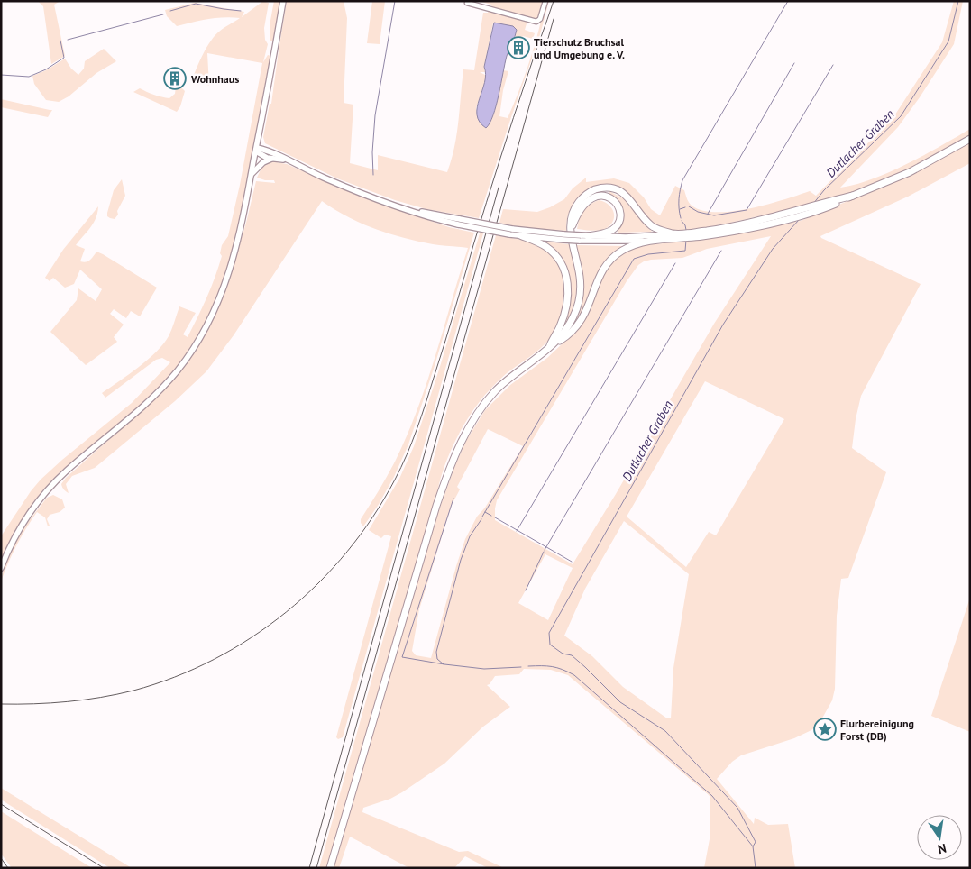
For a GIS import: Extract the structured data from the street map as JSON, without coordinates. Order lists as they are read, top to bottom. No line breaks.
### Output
{"water":["Dutlacher Graben"],"places":{"building":["Tierschutz Bruchsal und Umgebung e. V.","Wohnhaus"],"place":["Flurbereinigung Forst (DB)"]},"north":"bottom"}
